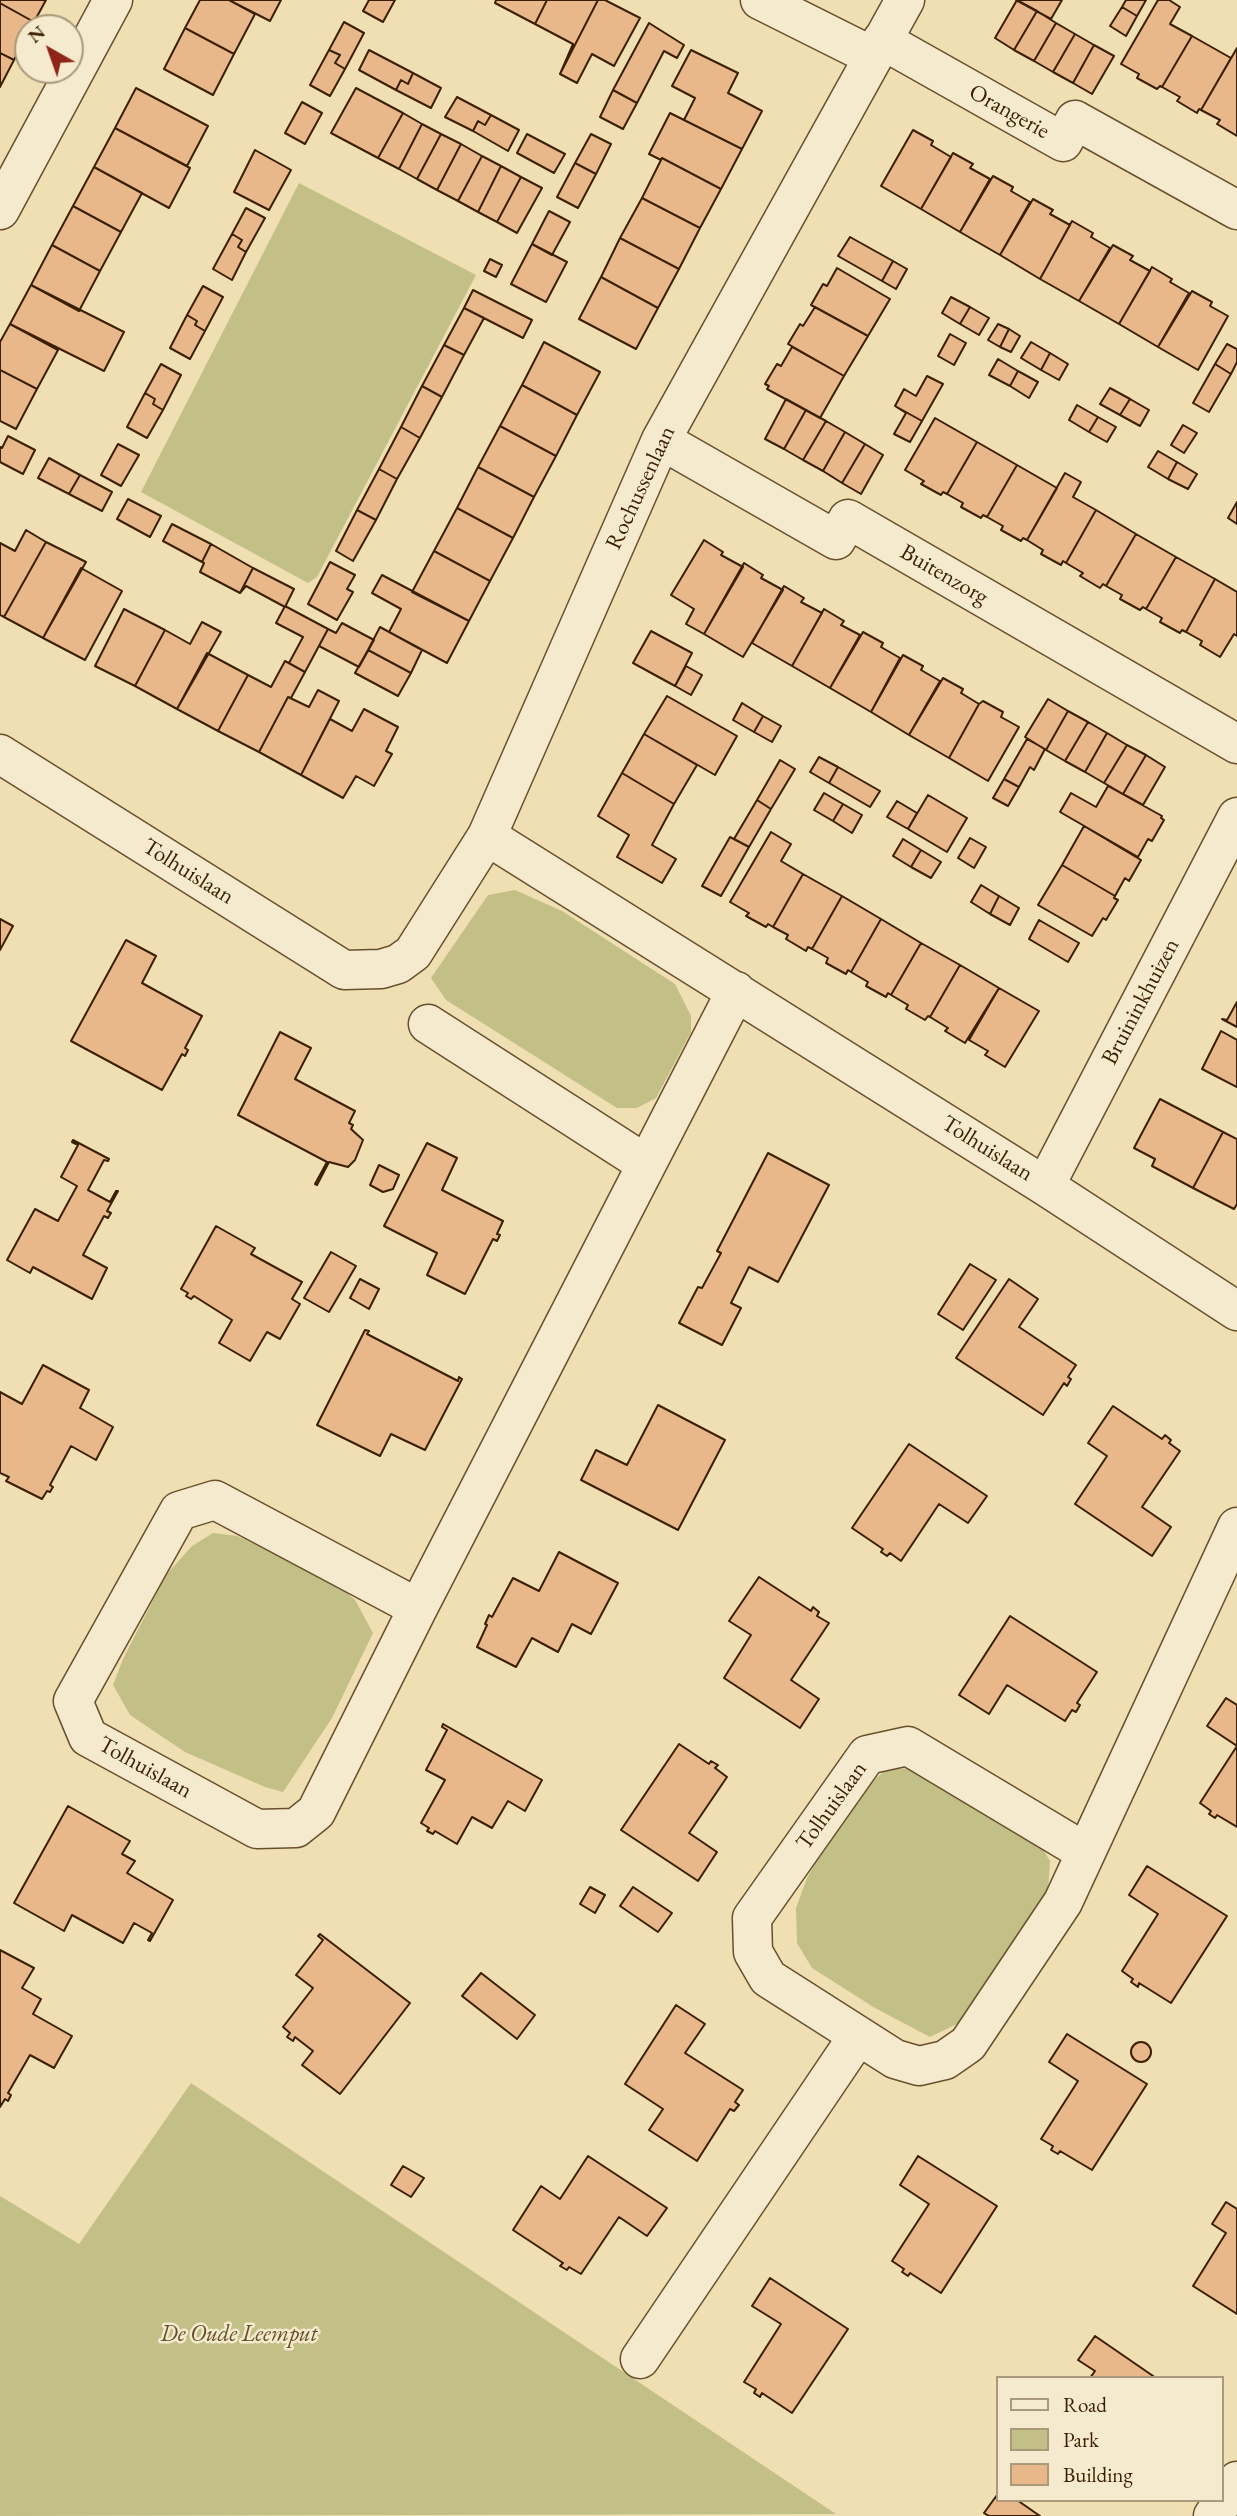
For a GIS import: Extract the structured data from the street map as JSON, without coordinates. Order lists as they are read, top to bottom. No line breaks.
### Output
{"streets":{"street":["Orangerie","Rochussenlaan","Buitenzorg","Tolhuislaan","Bruininkhuizen"]},"crossings":[["Orangerie","Rochussenlaan"],["Rochussenlaan","Buitenzorg"],["Rochussenlaan","Tolhuislaan"],["Tolhuislaan","Bruininkhuizen"]],"parks":["De Oude Leemput"],"legend":["Road","Park","Building"],"north":"top left"}
